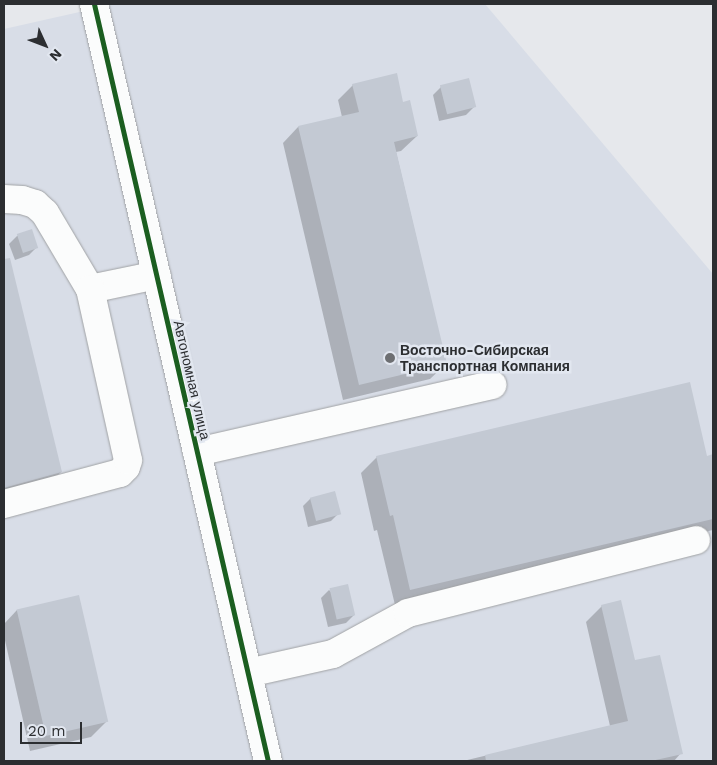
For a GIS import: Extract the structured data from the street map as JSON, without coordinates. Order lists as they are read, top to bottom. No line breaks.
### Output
{"streets":{"street":["Автономная улица"]},"places":["Восточно-Сибирская Транспортная Компания"],"scale_bar":"20 m","north":"bottom right"}
